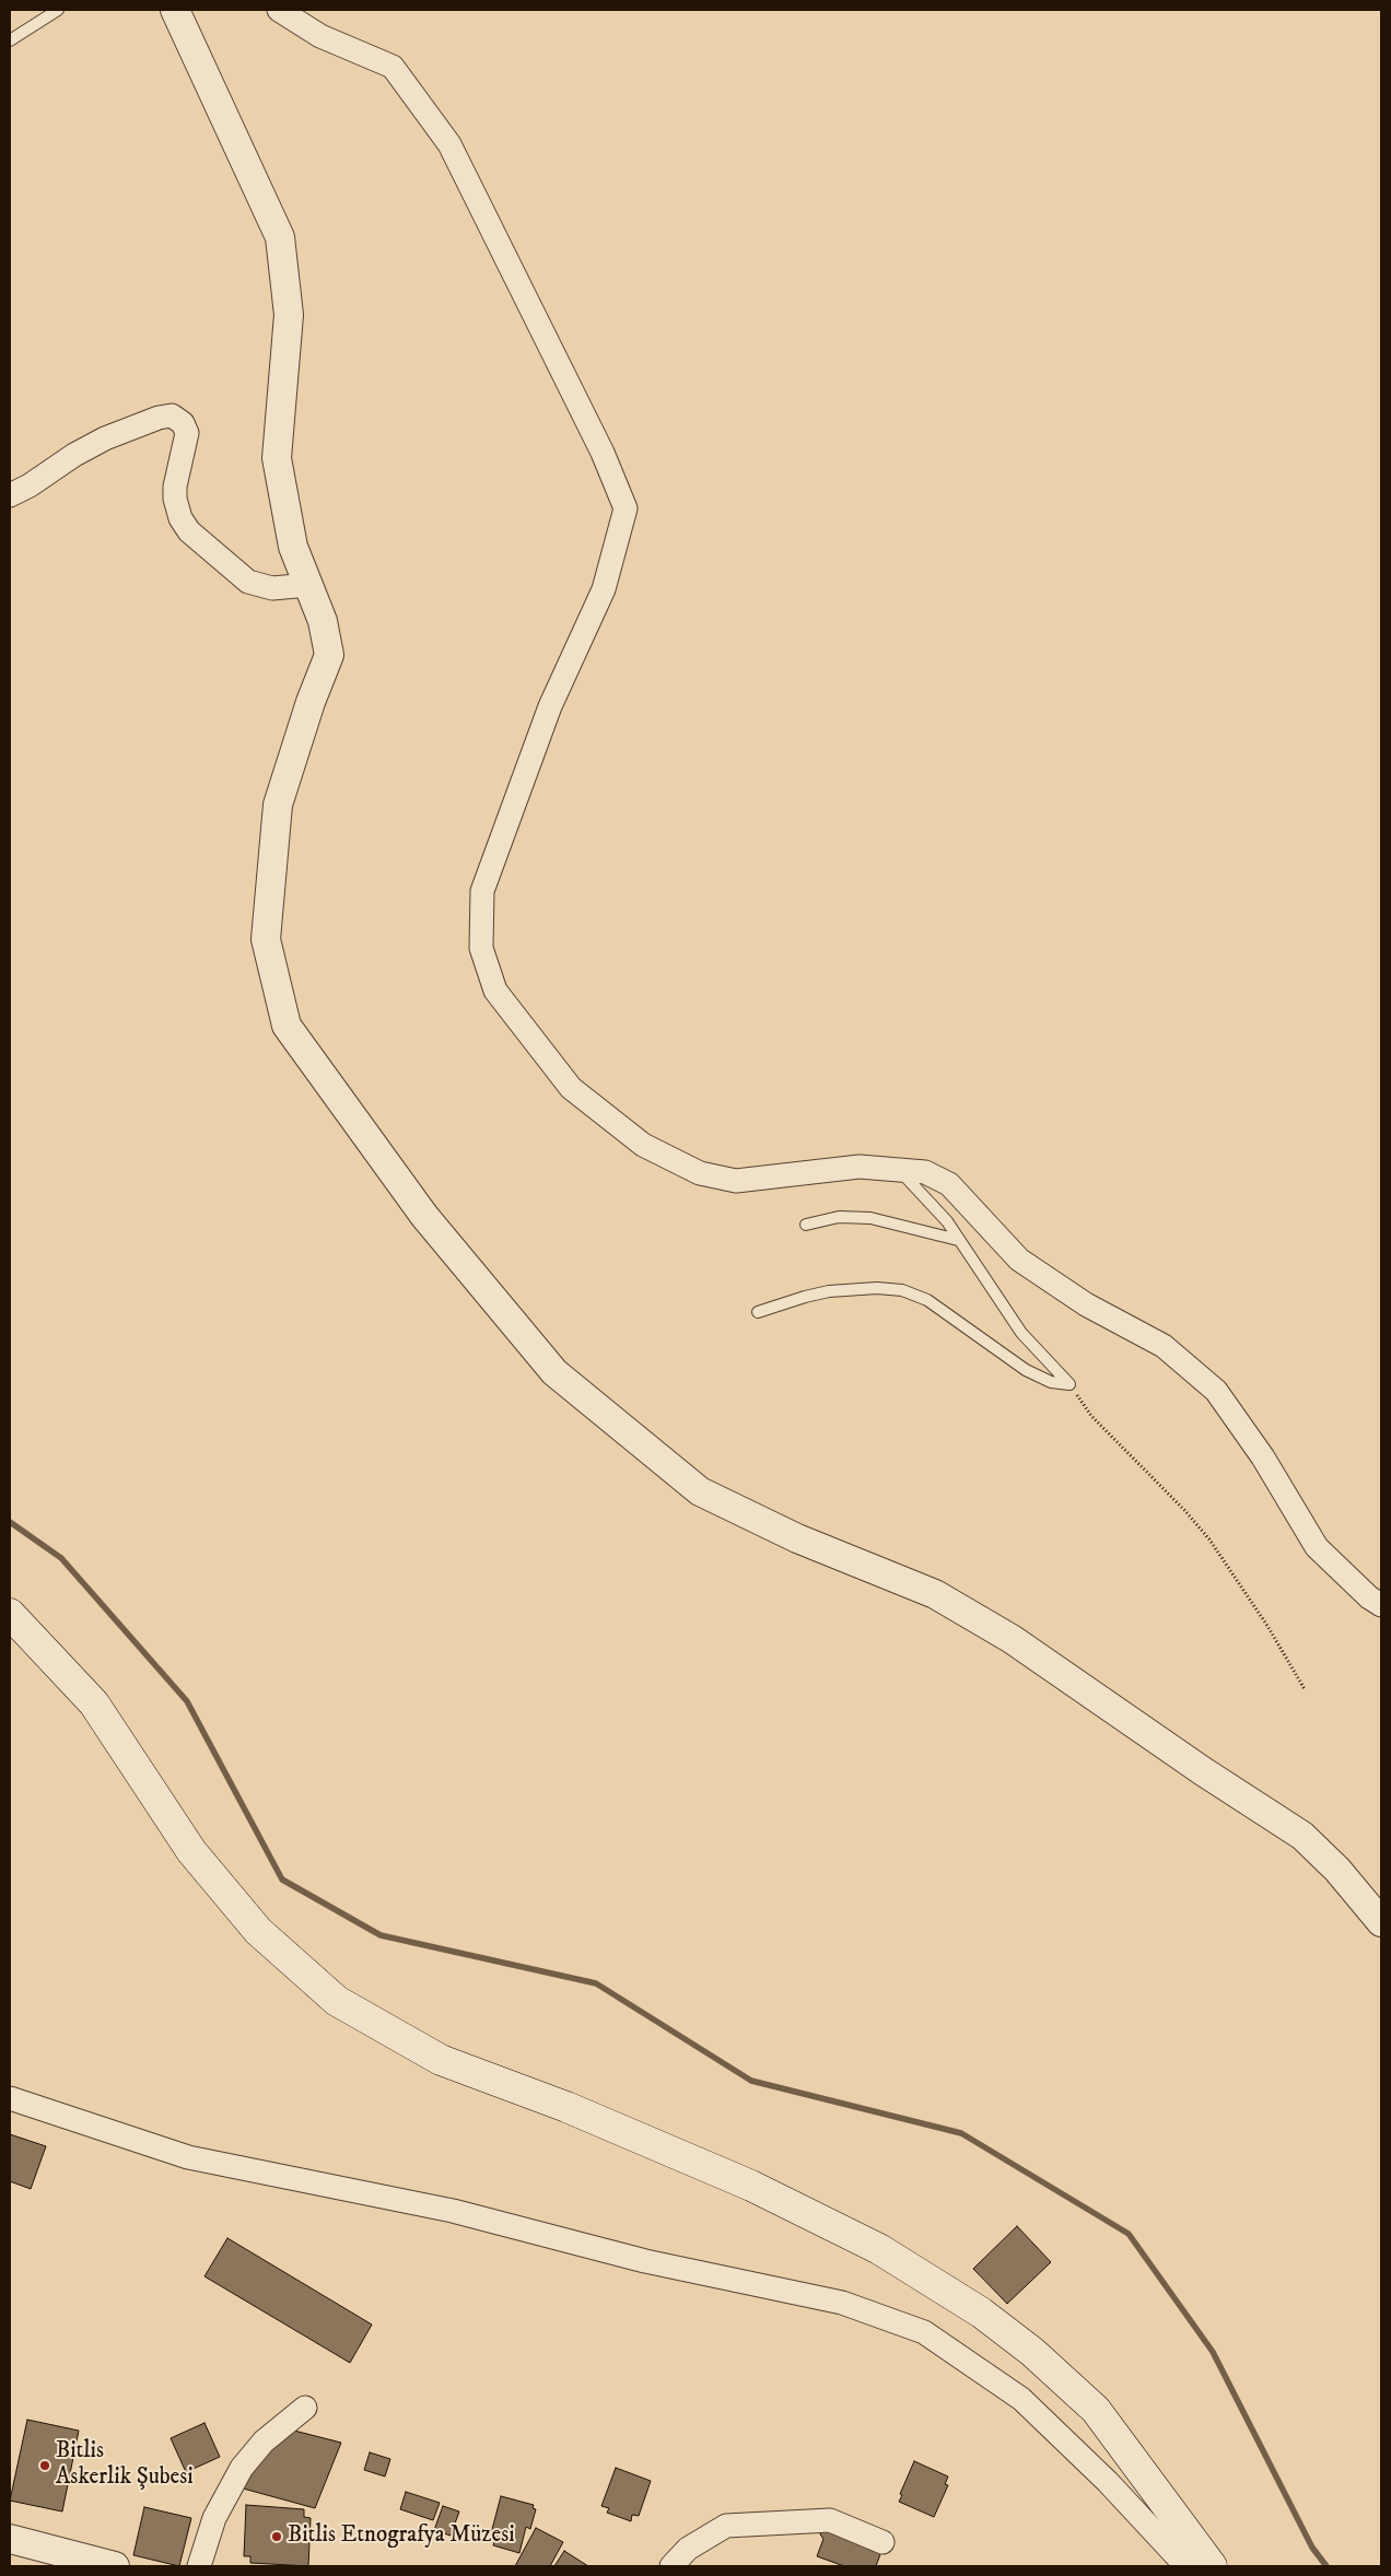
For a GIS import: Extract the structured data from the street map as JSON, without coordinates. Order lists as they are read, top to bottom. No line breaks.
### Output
{"places":["Bitlis Askerlik Şubesi","Bitlis Etnografya Müzesi"]}
